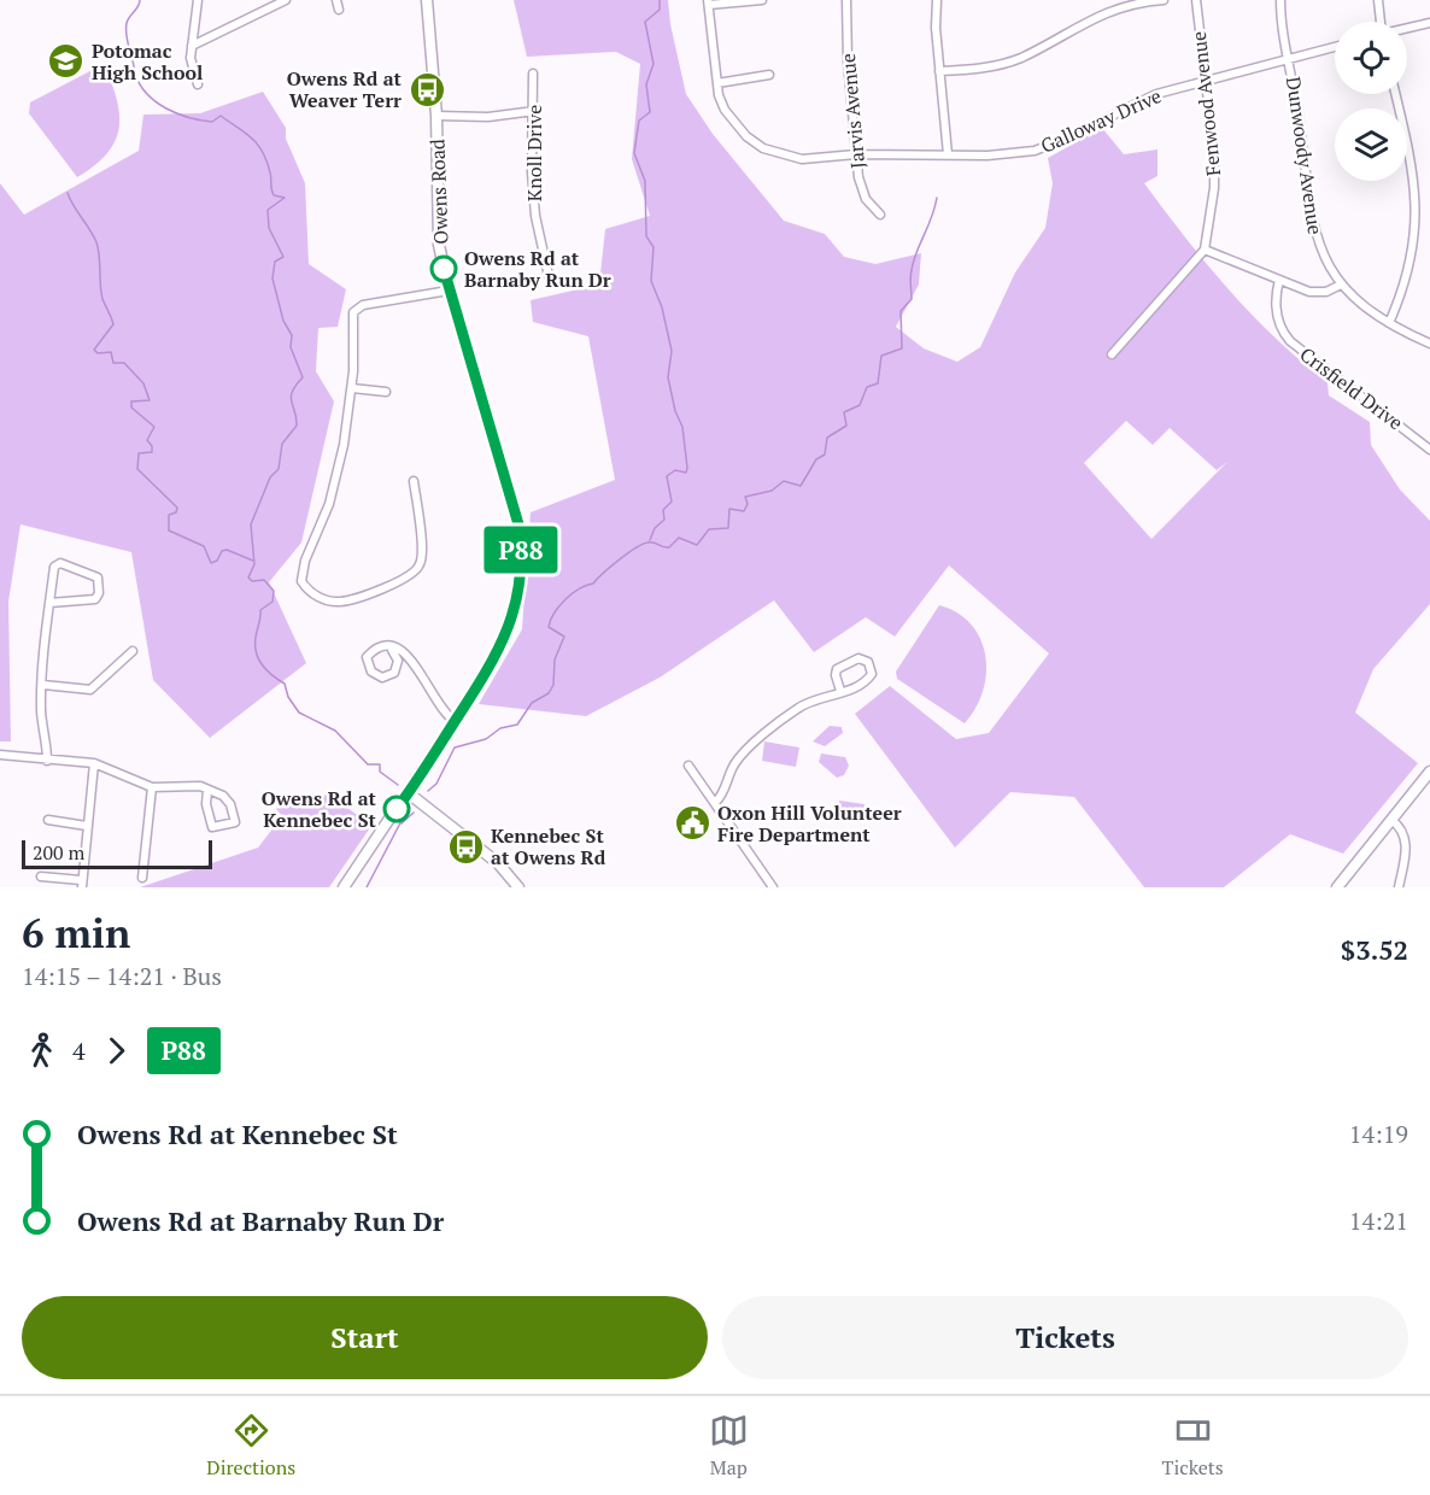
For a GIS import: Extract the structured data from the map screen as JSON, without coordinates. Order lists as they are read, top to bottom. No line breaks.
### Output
{"streets":{"street":["Fenwood Avenue","Jarvis Avenue","Galloway Drive","Knoll Drive","Dunwoody Avenue","Owens Road","Crisfield Drive"]},"crossings":[["Fenwood Avenue","Galloway Drive"],["Jarvis Avenue","Galloway Drive"],["Galloway Drive","Dunwoody Avenue"]],"places":{"school or university":["Potomac High School"],"bus stop":["Owens Rd at Weaver Terr","Kennebec St at Owens Rd"],"other":["Owens Rd at Barnaby Run Dr","Owens Rd at Kennebec St"],"public building":["Oxon Hill Volunteer Fire Department"]},"lines":["bus line P88"],"scale_bar":"200 m","page":{"on_map":"P88","scale":"200 m","heading":["6 min","14:15 – 14:21 · Bus","$3.52"],"legs":["4","P88"],"list":[{"name":"Owens Rd at Kennebec St","value":"14:19"},{"name":"Owens Rd at Barnaby Run Dr","value":"14:21"}],"buttons":["Start","Tickets"],"tabs":["Directions","Map","Tickets"]}}
